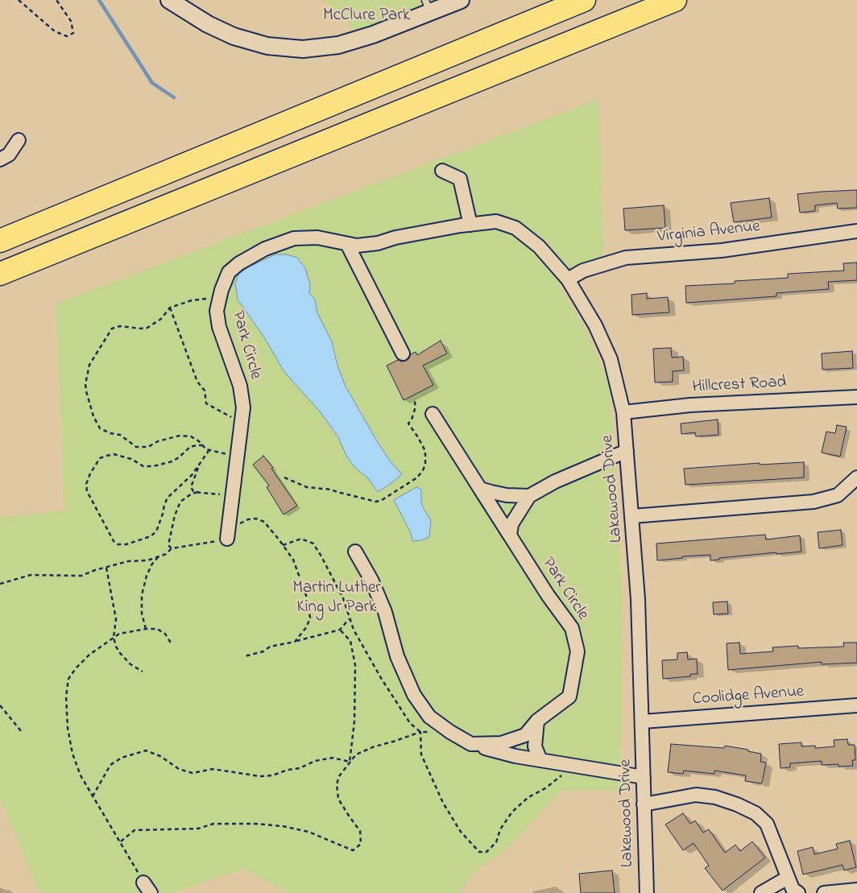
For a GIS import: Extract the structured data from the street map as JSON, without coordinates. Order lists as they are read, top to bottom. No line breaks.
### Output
{"streets":{"street":["Virginia Avenue","Park Circle","Hillcrest Road","Lakewood Drive","Coolidge Avenue"]},"crossings":[["Virginia Avenue","Lakewood Drive"],["Park Circle","Lakewood Drive"],["Hillcrest Road","Lakewood Drive"],["Lakewood Drive","Coolidge Avenue"]],"parks":["McClure Park","Martin Luther King Jr Park"]}
